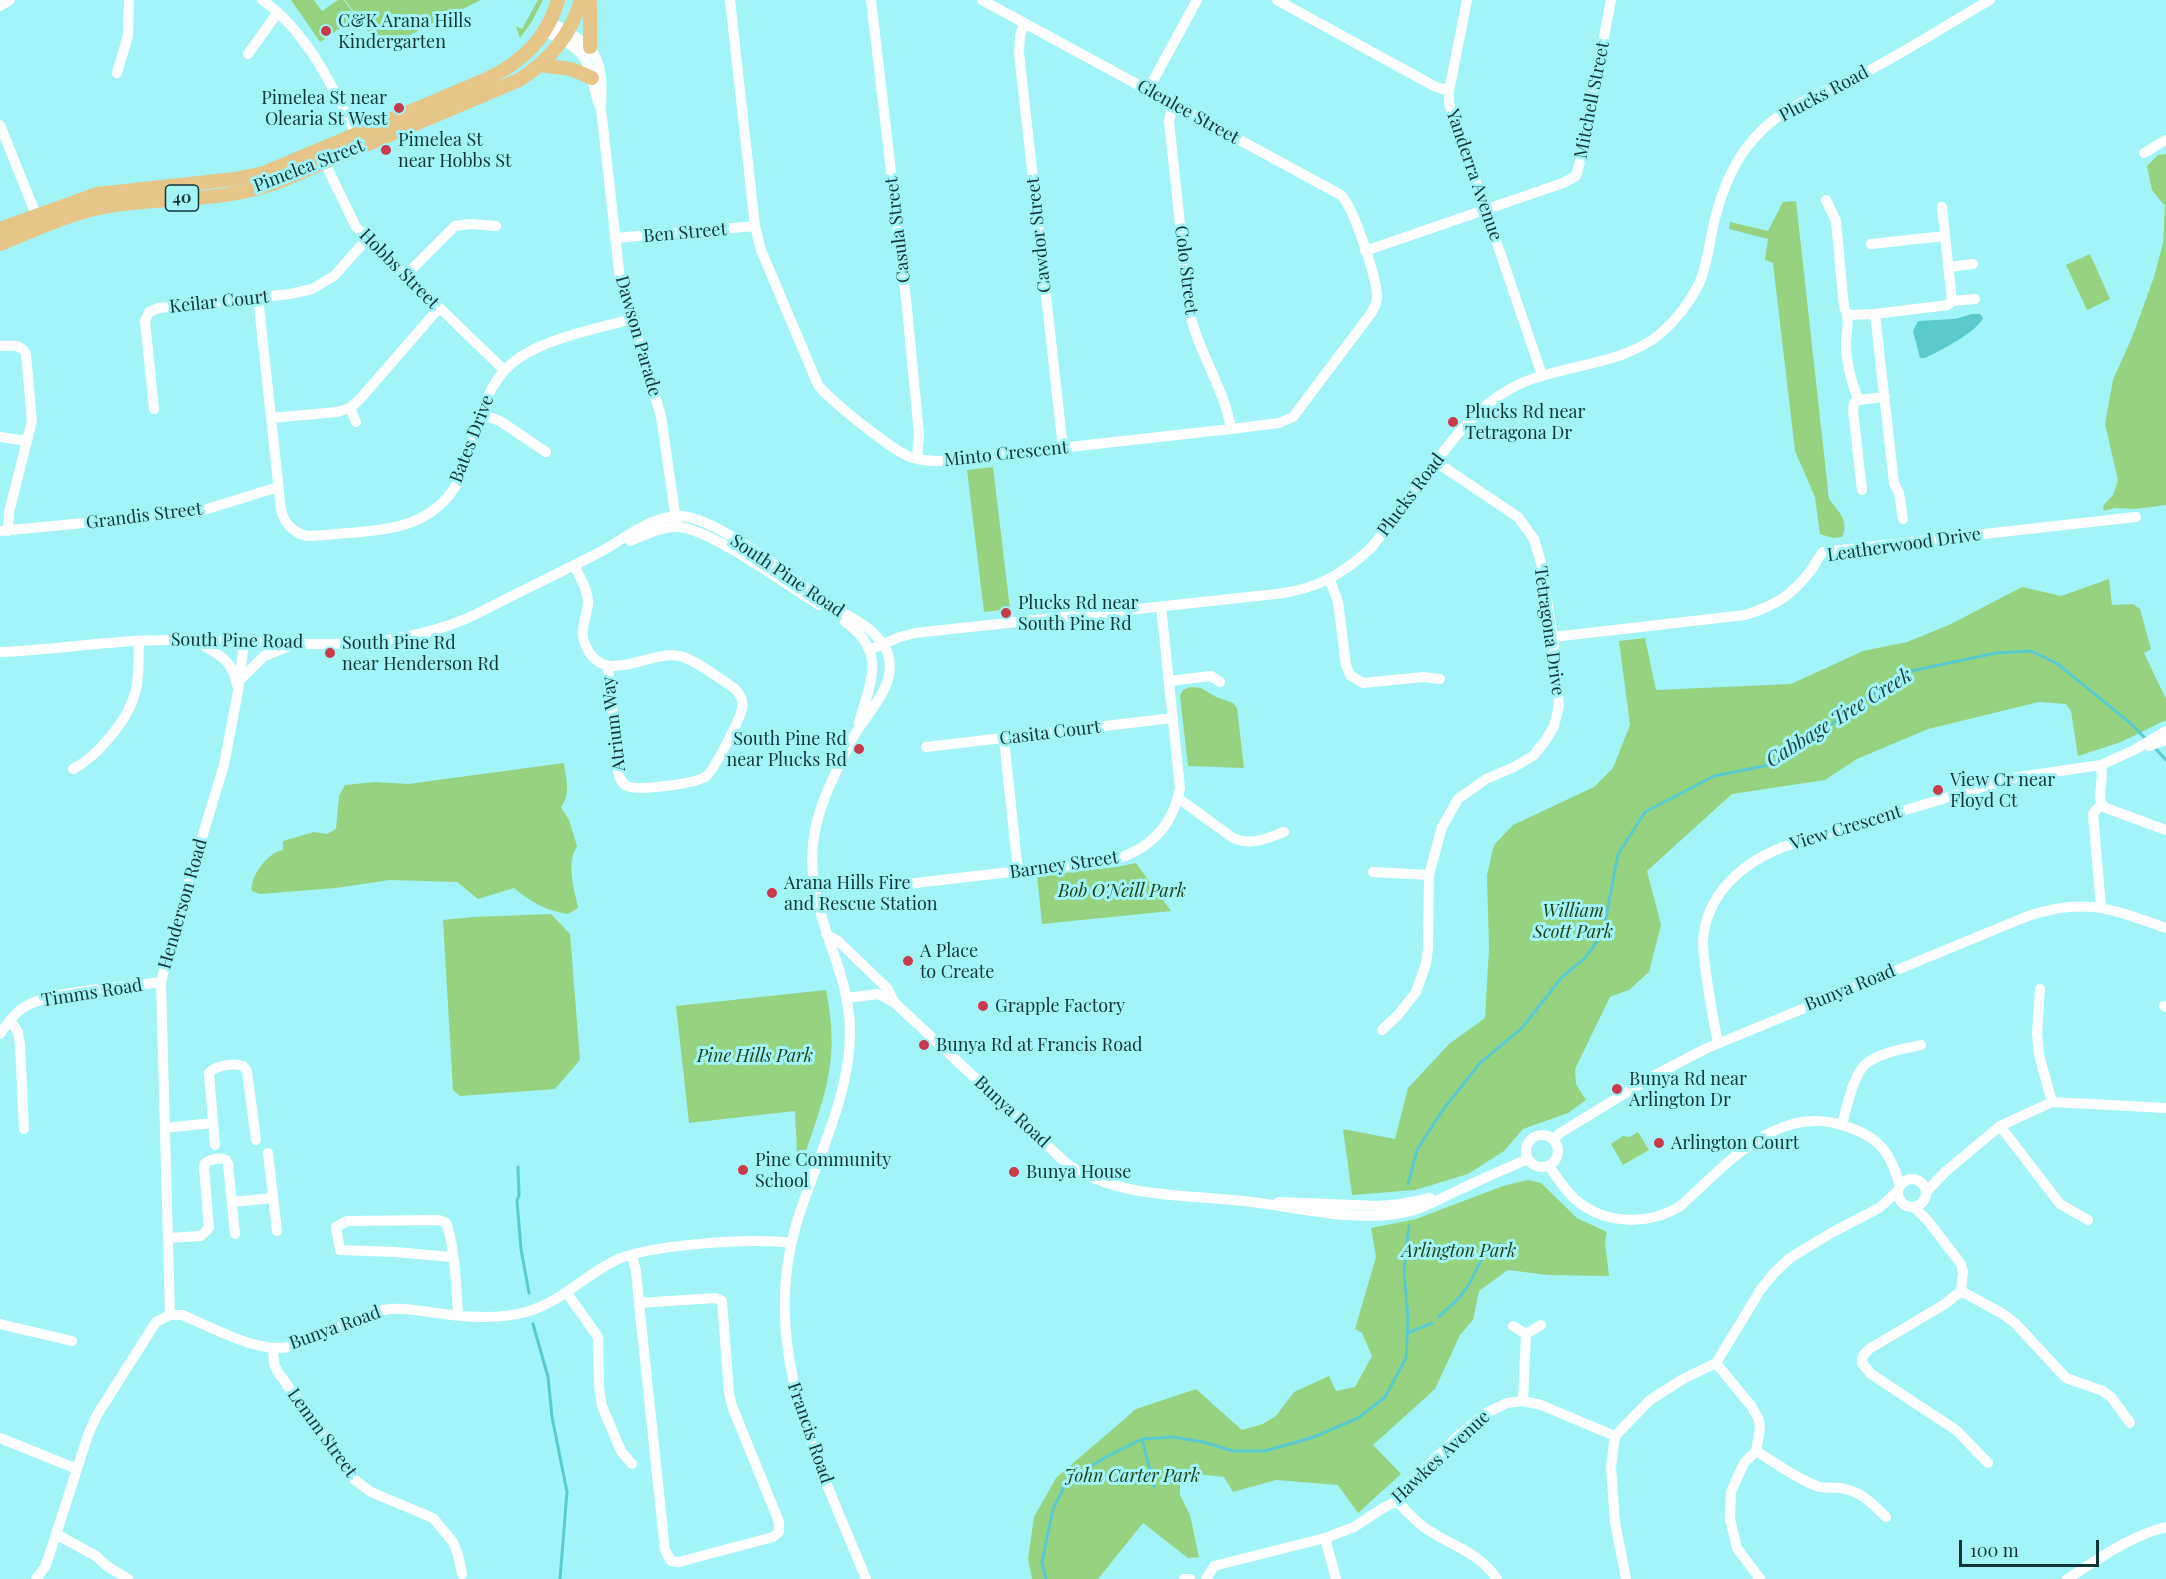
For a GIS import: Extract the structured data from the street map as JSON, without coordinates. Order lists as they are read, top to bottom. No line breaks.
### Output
{"streets":{"main road":["Pimelea Street","40"],"street":["Plucks Road","Mitchell Street","Glenlee Street","Yanderra Avenue","Casula Street","Ben Street","Cawdor Street","Hobbs Street","Colo Street","Keilar Court","Dawson Parade","Bates Drive","Minto Crescent","Grandis Street","Leatherwood Drive","South Pine Road","Tetragona Drive","Atrium Way","Casita Court","View Crescent","Barney Street","Henderson Road","Bunya Road","Timms Road","Lemm Street","Francis Road","Hawkes Avenue"]},"crossings":[["Plucks Road","Yanderra Avenue"],["Plucks Road","South Pine Road"],["Plucks Road","Tetragona Drive"],["Plucks Road","Barney Street"],["Mitchell Street","Yanderra Avenue"],["Glenlee Street","Cawdor Street"],["Glenlee Street","Colo Street"],["Glenlee Street","Minto Crescent"],["Pimelea Street","40"],["Pimelea Street","Hobbs Street"],["Pimelea Street","Dawson Parade"],["40","Dawson Parade"],["Casula Street","Minto Crescent"],["Ben Street","Dawson Parade"],["Ben Street","Minto Crescent"],["Cawdor Street","Minto Crescent"],["Hobbs Street","Keilar Court"],["Hobbs Street","Bates Drive"],["Colo Street","Minto Crescent"],["Keilar Court","Bates Drive"],["Dawson Parade","Bates Drive"],["Dawson Parade","South Pine Road"],["Bates Drive","Grandis Street"],["Leatherwood Drive","Tetragona Drive"],["South Pine Road","Atrium Way"],["South Pine Road","Henderson Road"],["Casita Court","Barney Street"],["View Crescent","Bunya Road"],["Henderson Road","Bunya Road"],["Henderson Road","Timms Road"],["Bunya Road","Lemm Street"],["Bunya Road","Francis Road"]],"water":["Cabbage Tree Creek"],"parks":["Bob O'Neill Park","William Scott Park","Pine Hills Park","Arlington Park","John Carter Park"],"places":["C&K Arana Hills Kindergarten","Pimelea St near Olearia St West","Pimelea St near Hobbs St","Plucks Rd near Tetragona Dr","Plucks Rd near South Pine Rd","South Pine Rd near Henderson Rd","South Pine Rd near Plucks Rd","View Cr near Floyd Ct","Arana Hills Fire and Rescue Station","A Place to Create","Grapple Factory","Bunya Rd at Francis Road","Bunya Rd near Arlington Dr","Arlington Court","Pine Community School","Bunya House"],"scale_bar":"100 m"}
